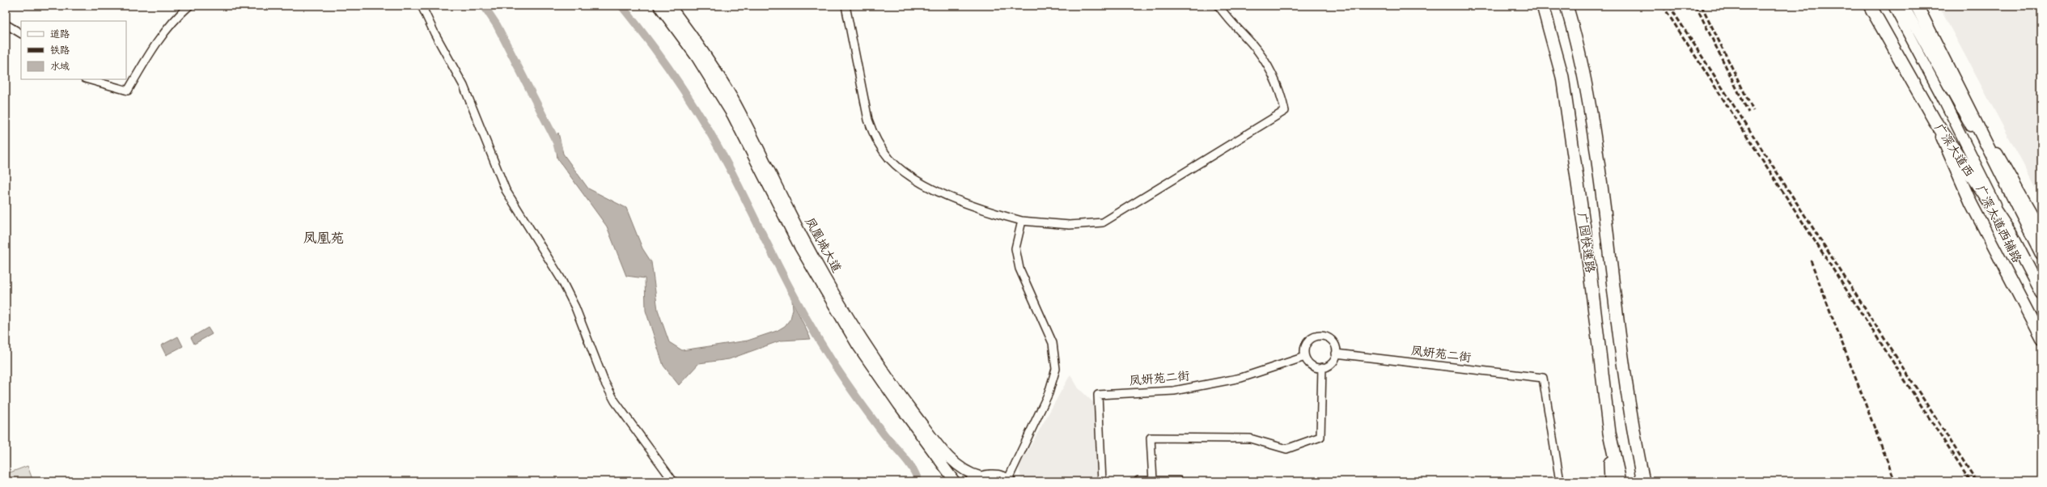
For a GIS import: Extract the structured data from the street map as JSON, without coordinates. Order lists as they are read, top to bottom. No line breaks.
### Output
{"streets":{"highway":["广深大道西","广园快速路"],"main road":["广深大道西辅路","凤凰城大道"],"street":["凤妍苑二街"]},"crossings":[["广深大道西","广深大道西辅路"]],"districts":["凤凰苑"],"legend":["道路","铁路","水域"]}
